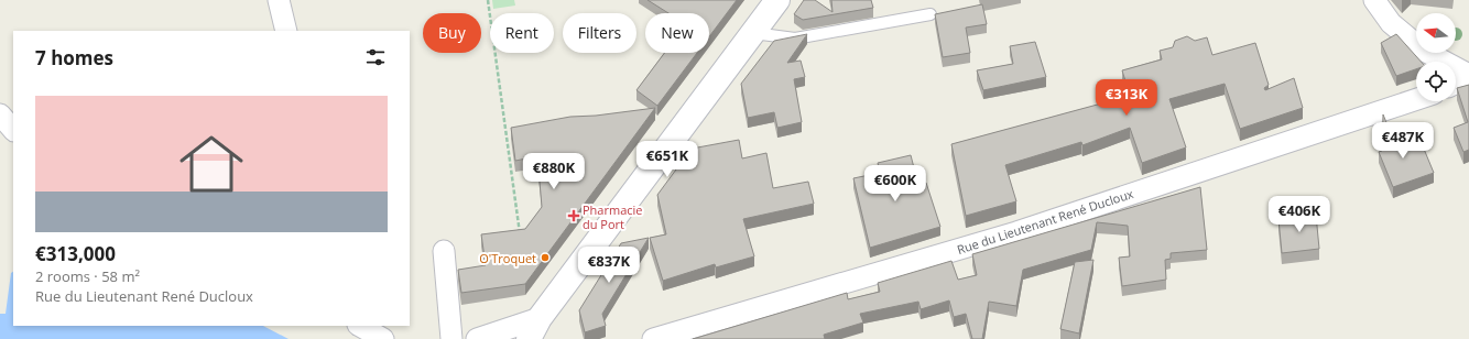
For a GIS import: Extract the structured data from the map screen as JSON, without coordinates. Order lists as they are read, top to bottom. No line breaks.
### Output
{"streets":{"street":["Rue du Lieutenant René Ducloux"]},"places":{"health":["Pharmacie du Port"],"other":["O'Troquet"]},"north":"left","page":{"chip":["Buy","Rent","Filters","New"],"heading":"7 homes","price":["€313K","€487K","€651K","€880K","€600K","€406K","€837K"],"list":[{"name":"€313,000","note":"2 rooms · 58 m² · Rue du Lieutenant René Ducloux"}]}}
